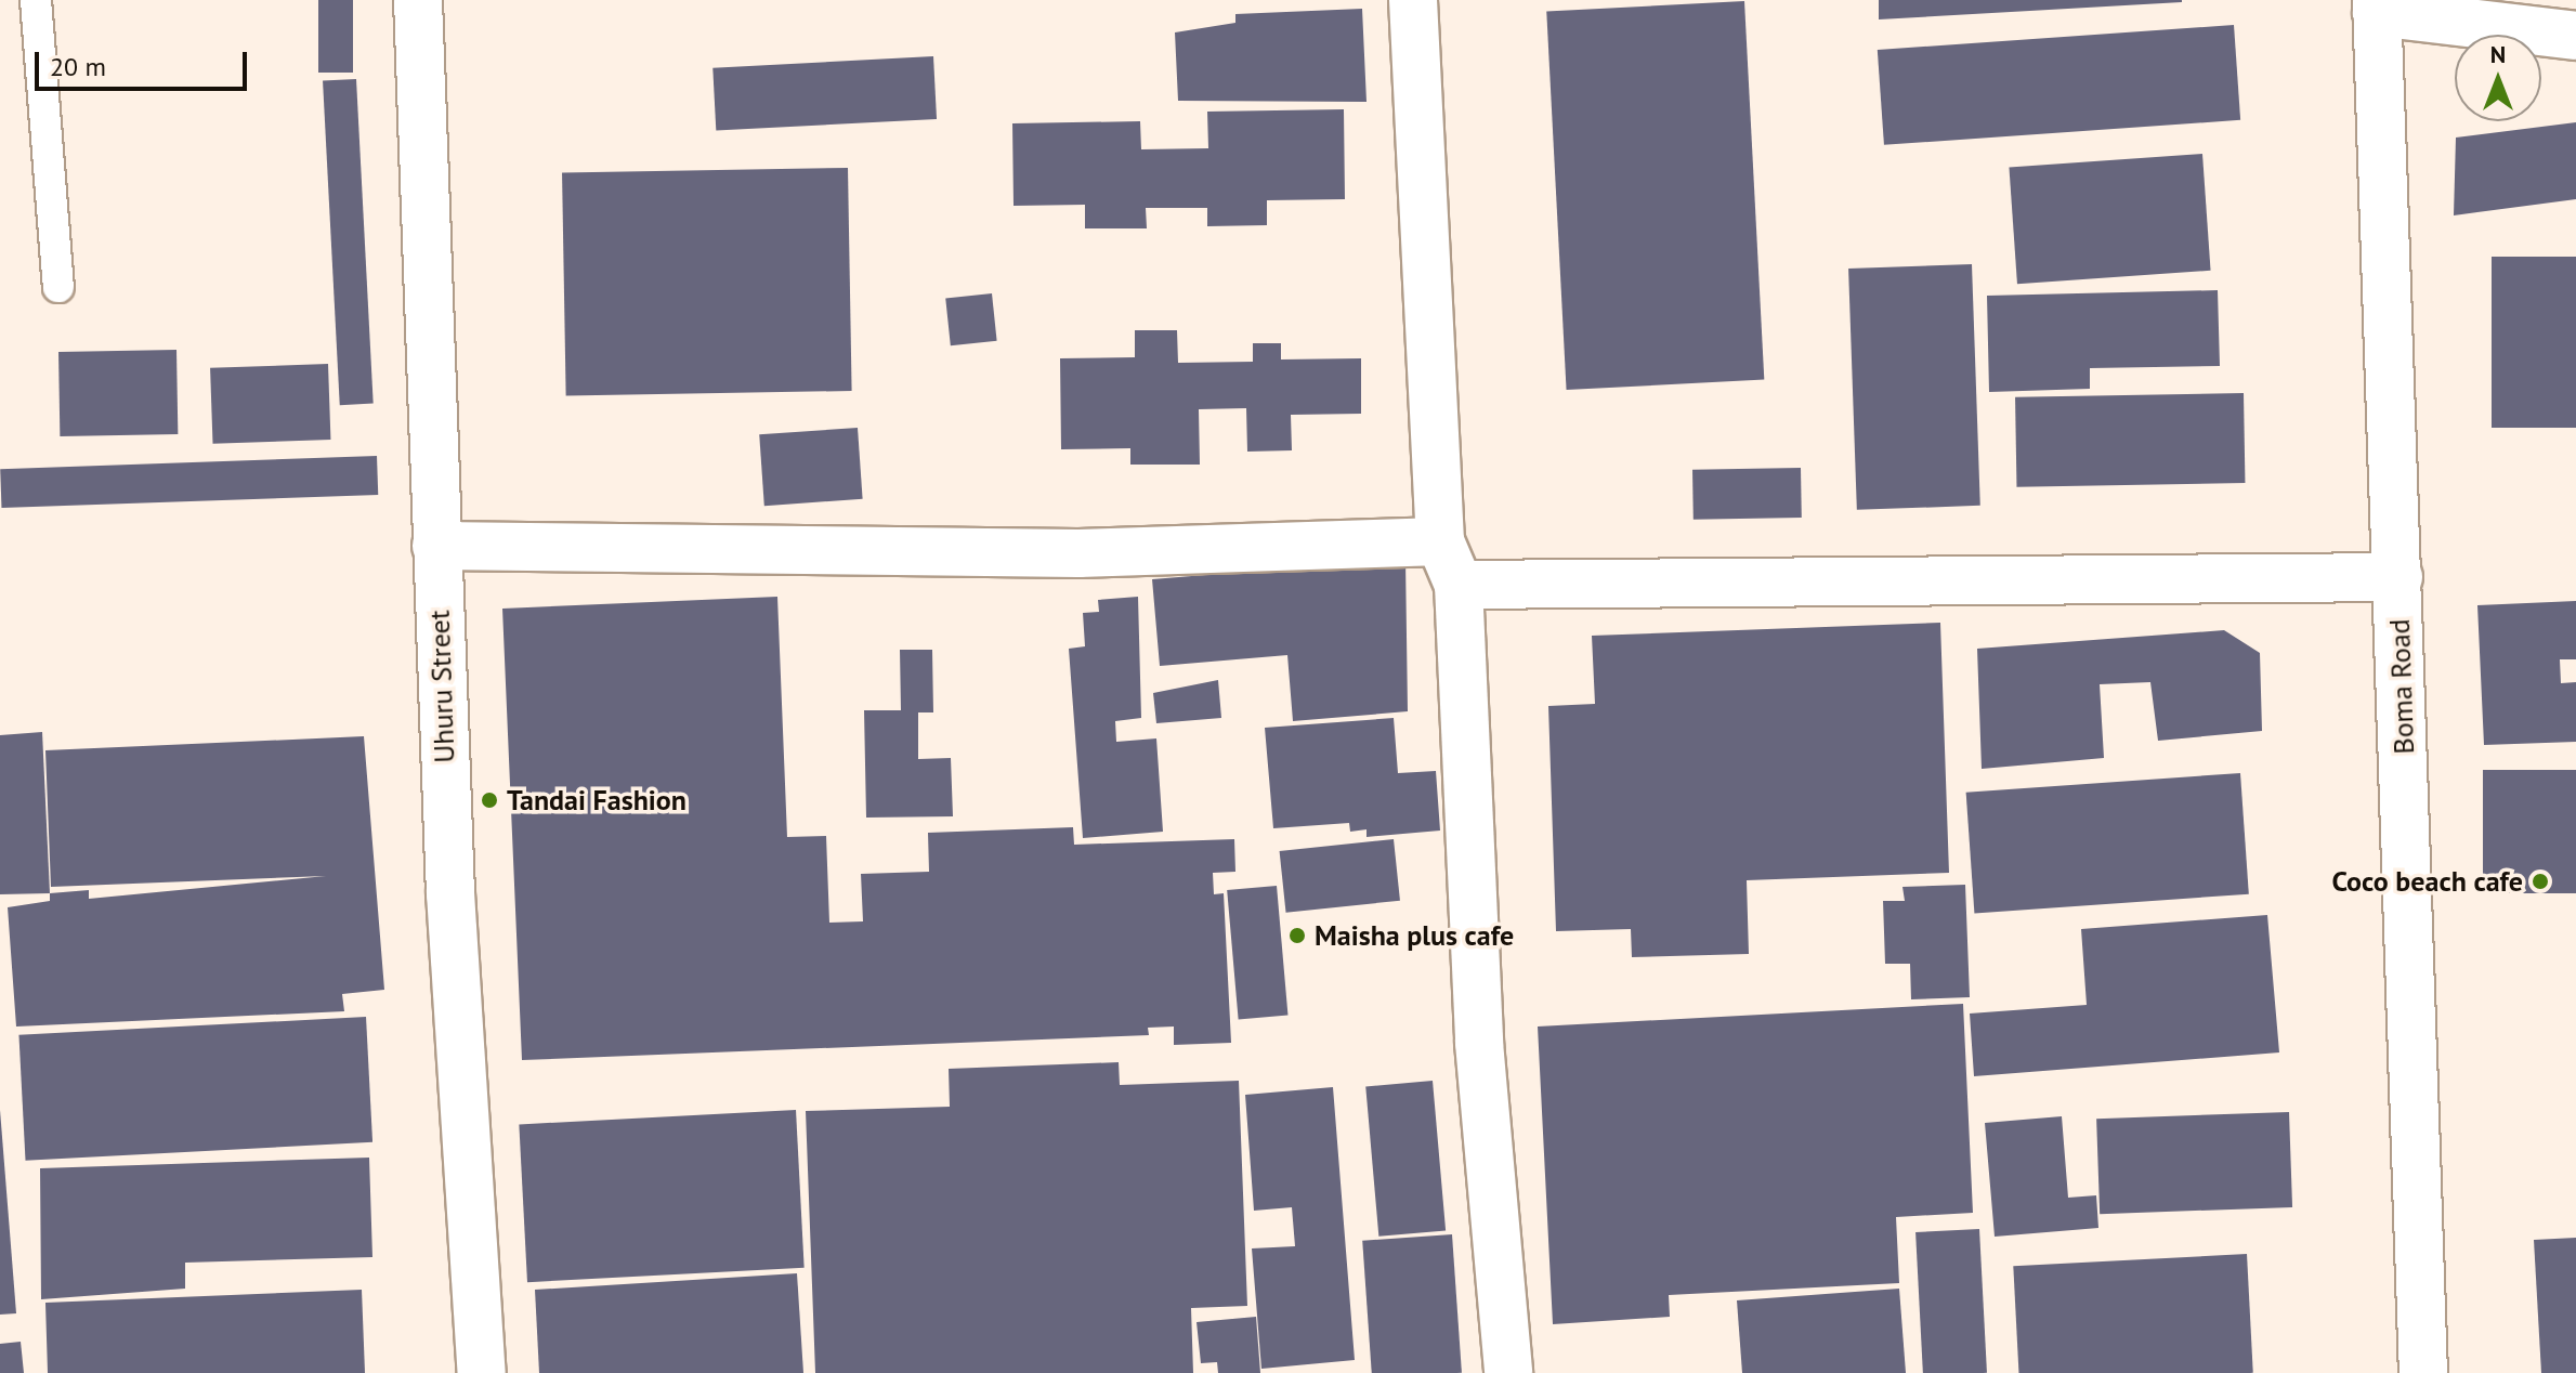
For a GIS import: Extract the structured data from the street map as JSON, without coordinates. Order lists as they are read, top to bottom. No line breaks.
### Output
{"streets":{"street":["Uhuru Street","Boma Road"]},"places":["Tandai Fashion","Coco beach cafe","Maisha plus cafe"],"scale_bar":"20 m","north":"top"}
